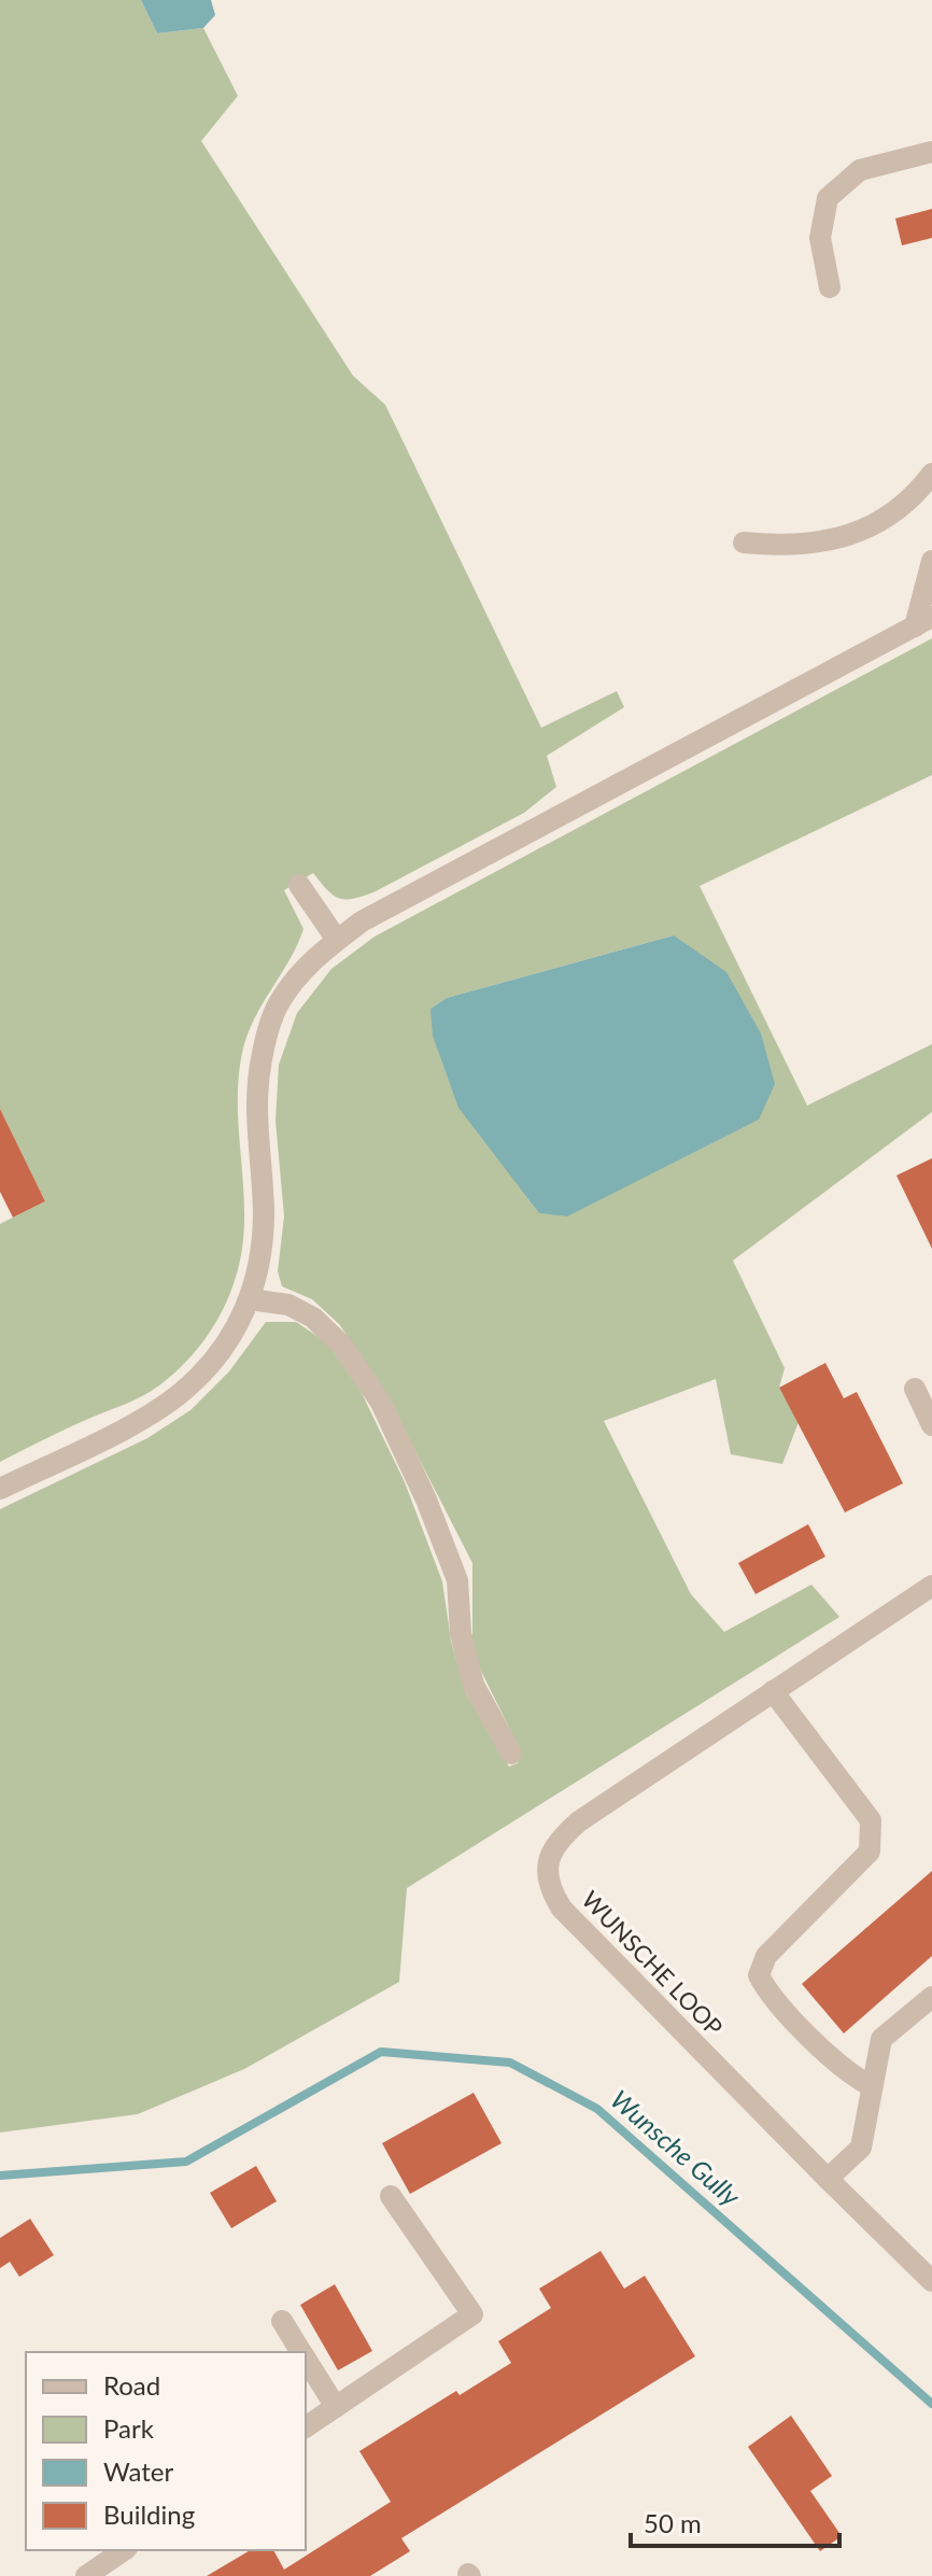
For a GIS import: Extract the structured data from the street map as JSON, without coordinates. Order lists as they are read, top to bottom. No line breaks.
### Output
{"streets":{"street":["WUNSCHE LOOP"]},"water":["Wunsche Gully"],"legend":["Road","Park","Water","Building"],"scale_bar":"50 m"}
